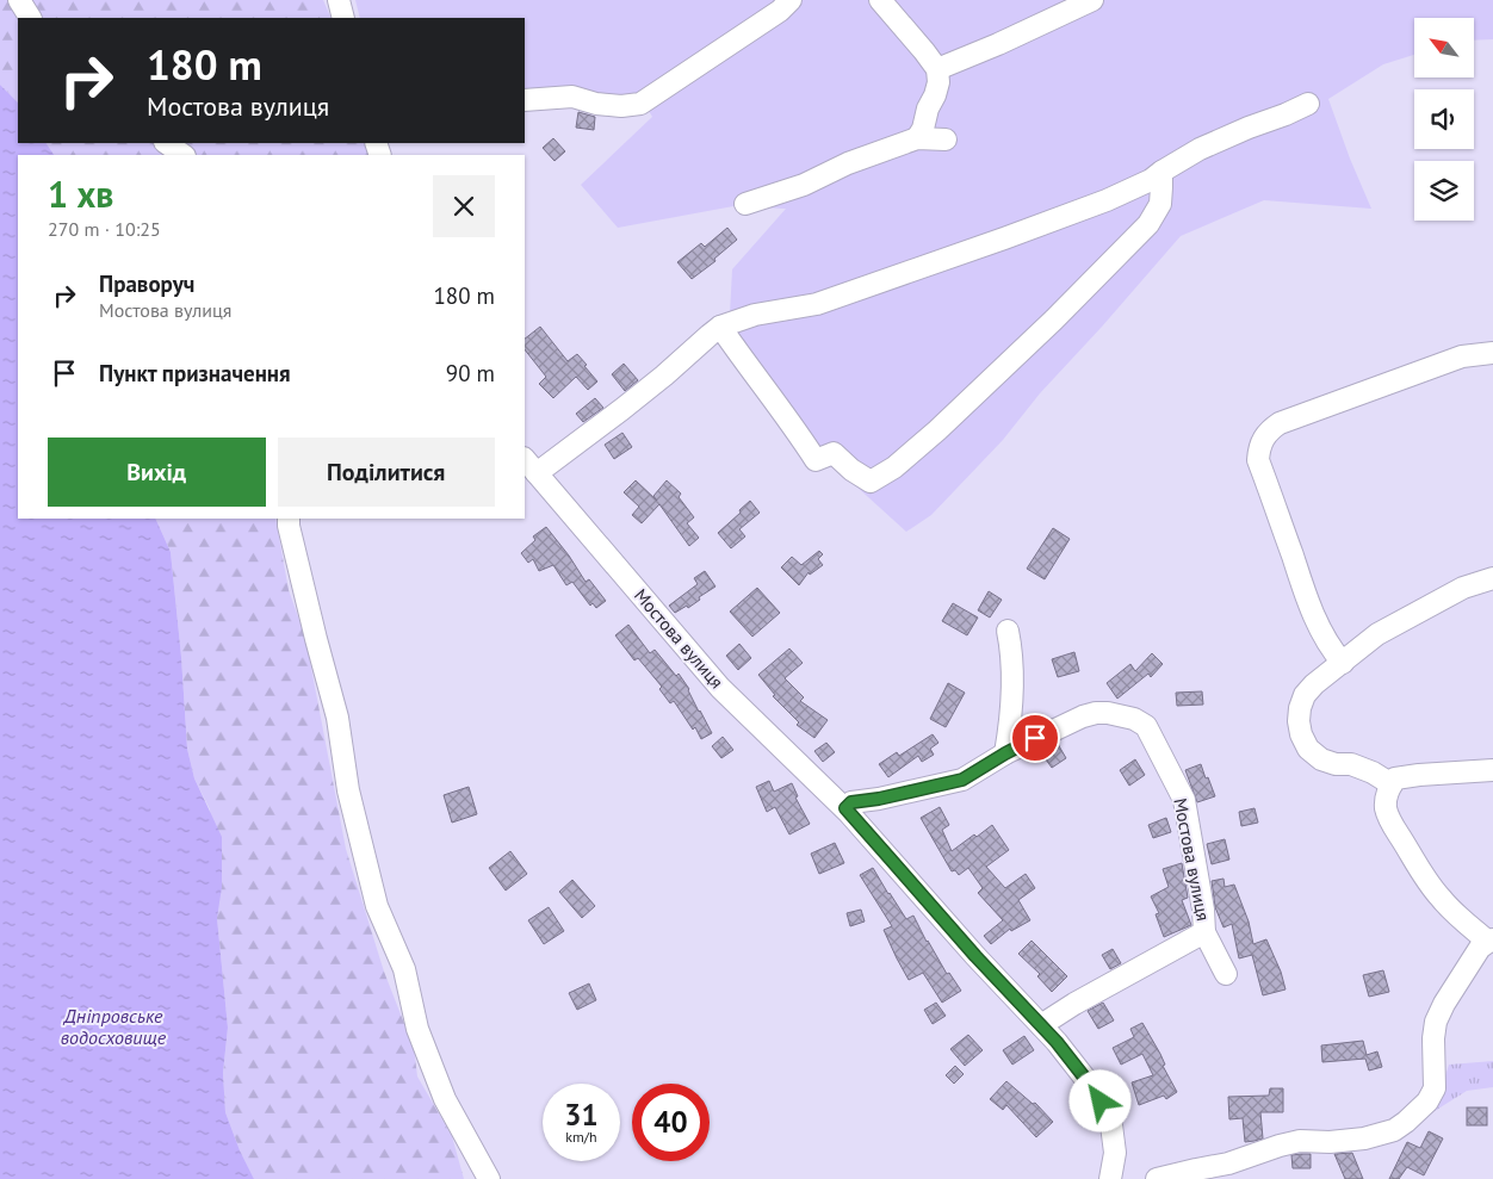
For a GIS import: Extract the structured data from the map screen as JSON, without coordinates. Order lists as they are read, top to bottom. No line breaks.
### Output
{"streets":{"street":["Мостова вулиця"]},"water":["Дніпровське водосховище"],"north":"top left","page":{"turn":["180 m","Мостова вулиця"],"heading":["1 хв","270 m · 10:25"],"list":[{"name":"Праворуч","note":"Мостова вулиця","value":"180 m"},{"name":"Пункт призначення","value":"90 m"}],"buttons":["Вихід","Поділитися"],"speed":"31 km/h","limit":"40"}}
